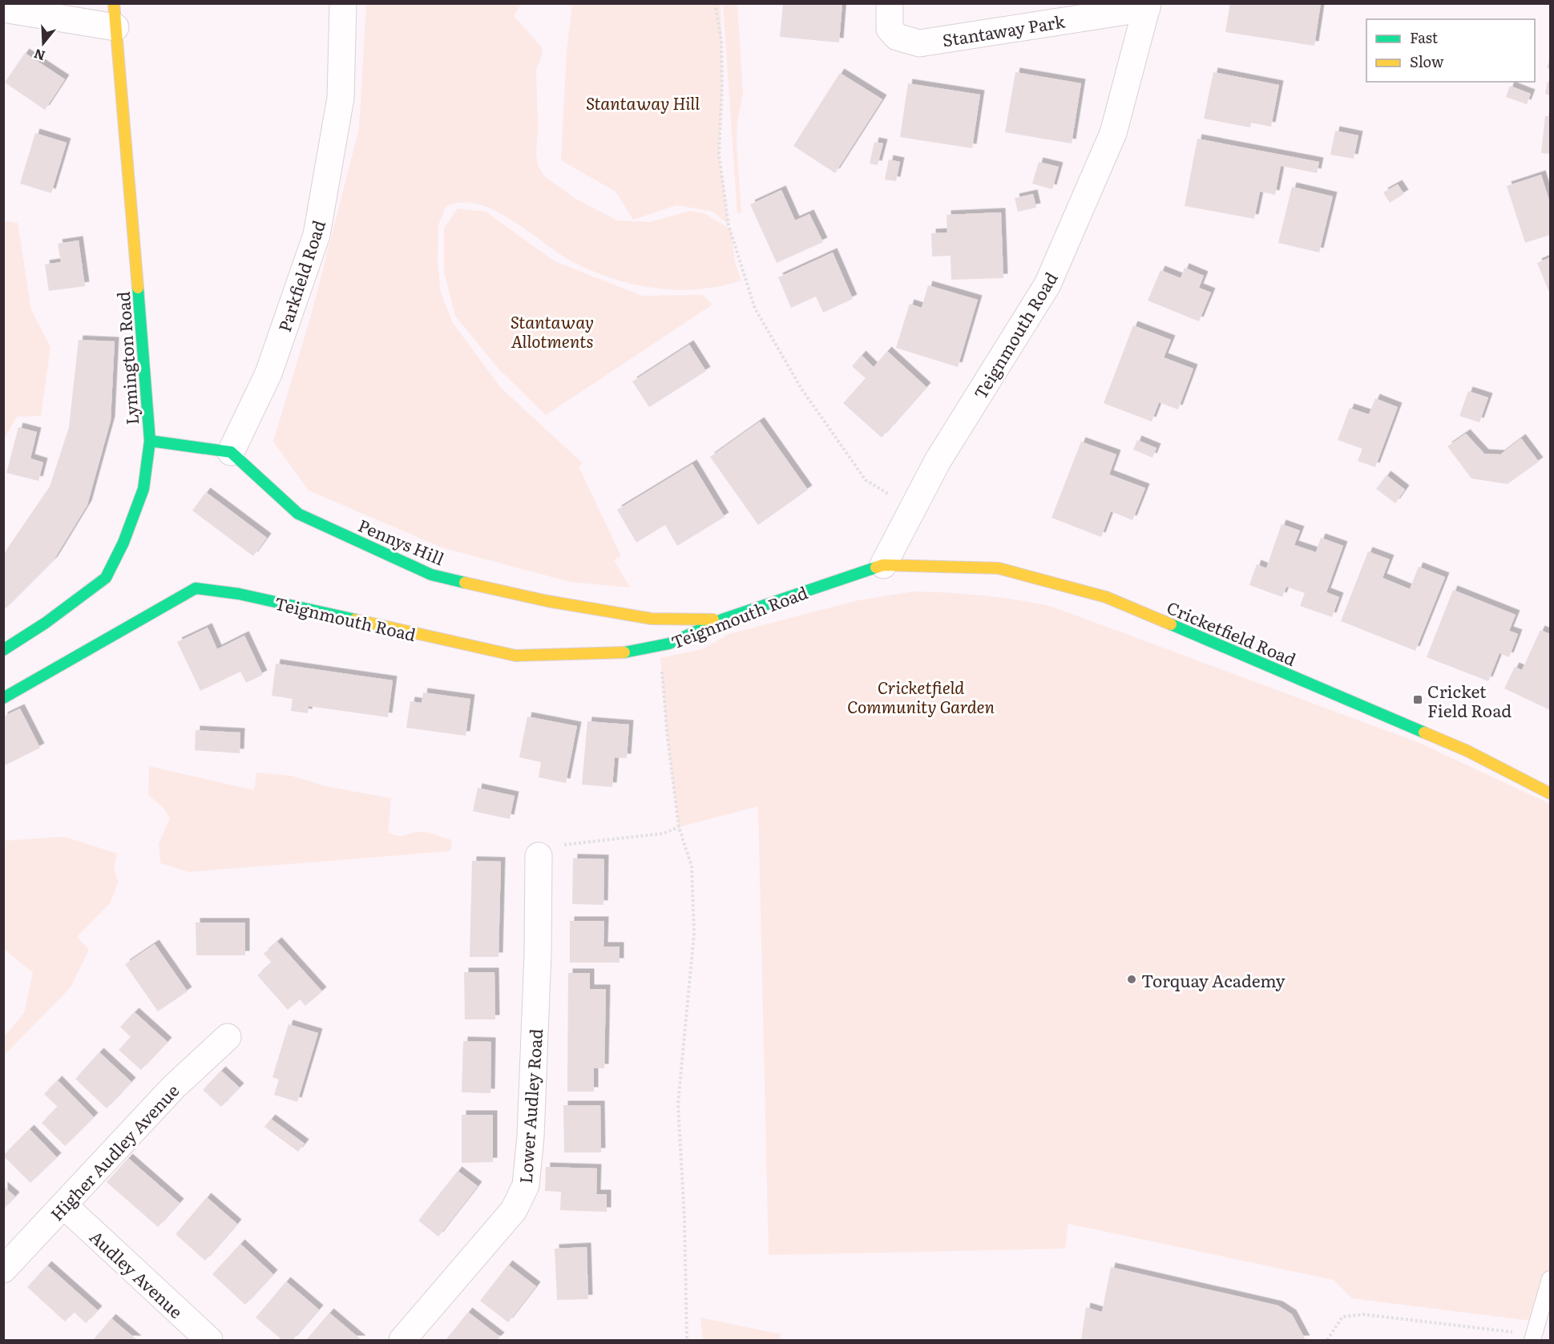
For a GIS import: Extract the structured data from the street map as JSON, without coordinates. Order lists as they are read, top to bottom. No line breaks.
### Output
{"streets":{"street":["Stantaway Park","Parkfield Road","Teignmouth Road","Lymington Road","Pennys Hill","Cricketfield Road","Lower Audley Road","Higher Audley Avenue","Audley Avenue"]},"crossings":[["Stantaway Park","Teignmouth Road"],["Parkfield Road","Pennys Hill"],["Teignmouth Road","Pennys Hill"],["Teignmouth Road","Cricketfield Road"],["Higher Audley Avenue","Audley Avenue"]],"parks":["Stantaway Hill","Stantaway Allotments","Cricketfield Community Garden"],"places":{"transit":["Cricket Field Road"],"other":["Torquay Academy"]},"legend":["Fast","Slow"],"north":"bottom"}
